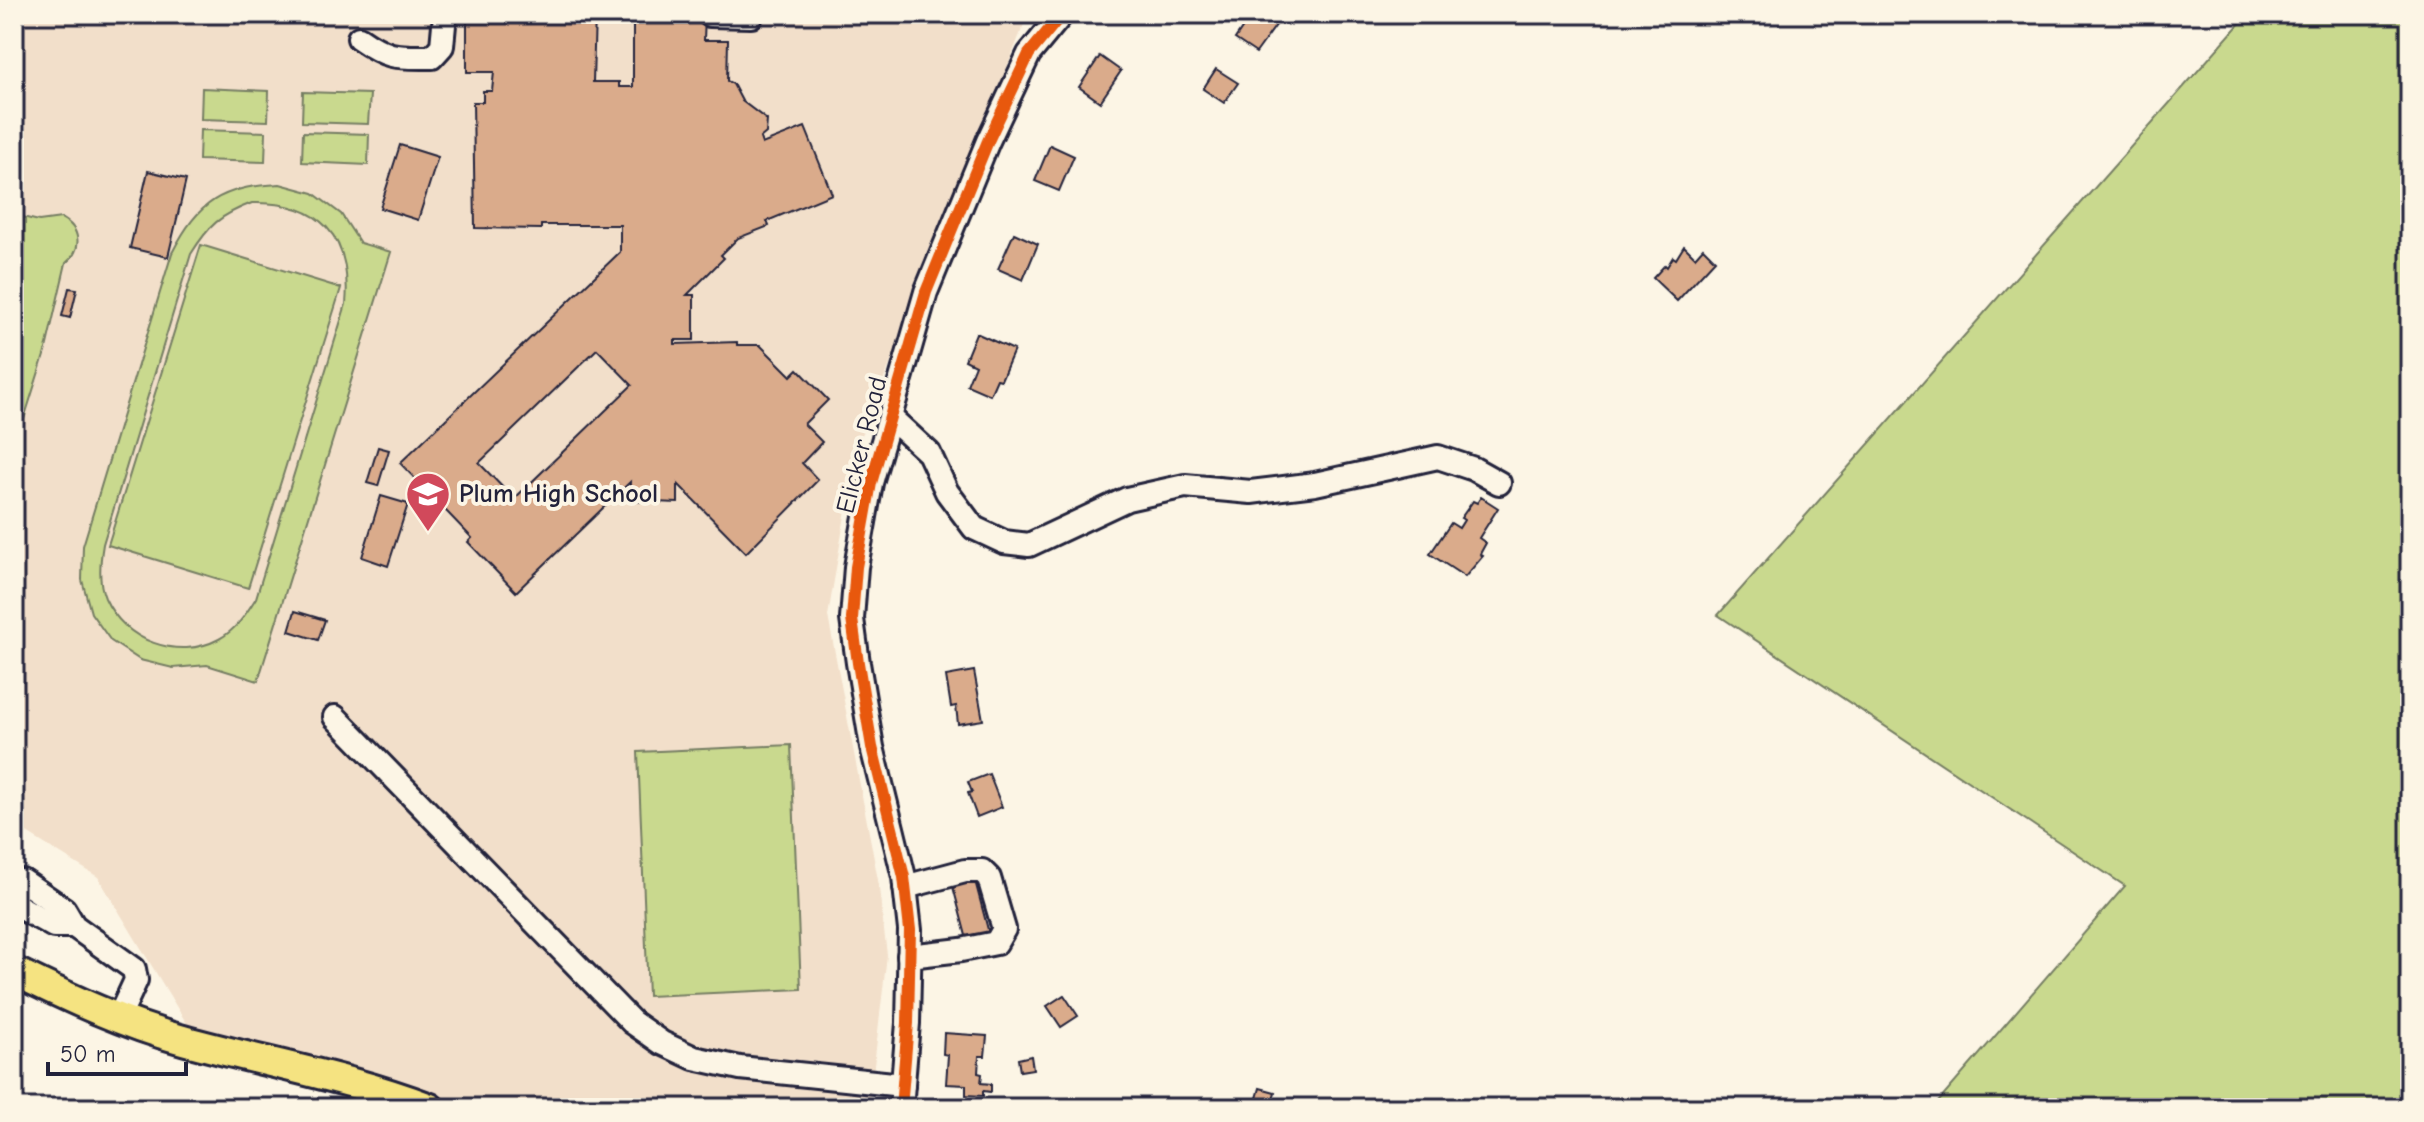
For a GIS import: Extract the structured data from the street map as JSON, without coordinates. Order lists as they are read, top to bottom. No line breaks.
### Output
{"streets":{"street":["Elicker Road"]},"places":{"school or university":["Plum High School"]},"scale_bar":"50 m"}
